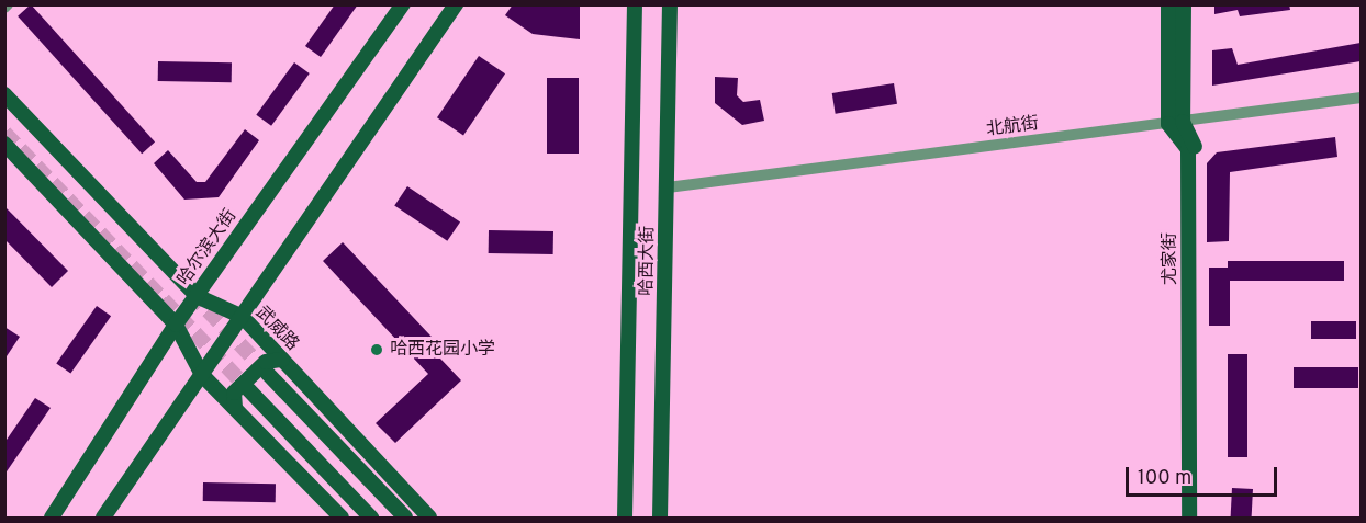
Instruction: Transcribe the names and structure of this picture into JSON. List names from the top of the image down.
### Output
{
  "streets": {
    "main road": [
      "哈尔滨大街",
      "尤家街",
      "哈西大街",
      "武威路"
    ],
    "street": ["北航街"]
  },
  "crossings": [
    ["北航街", "尤家街"],
    ["北航街", "哈西大街"],
    ["哈尔滨大街", "武威路"]
  ],
  "places": ["哈西花园小学"],
  "scale_bar": "100 m"
}
